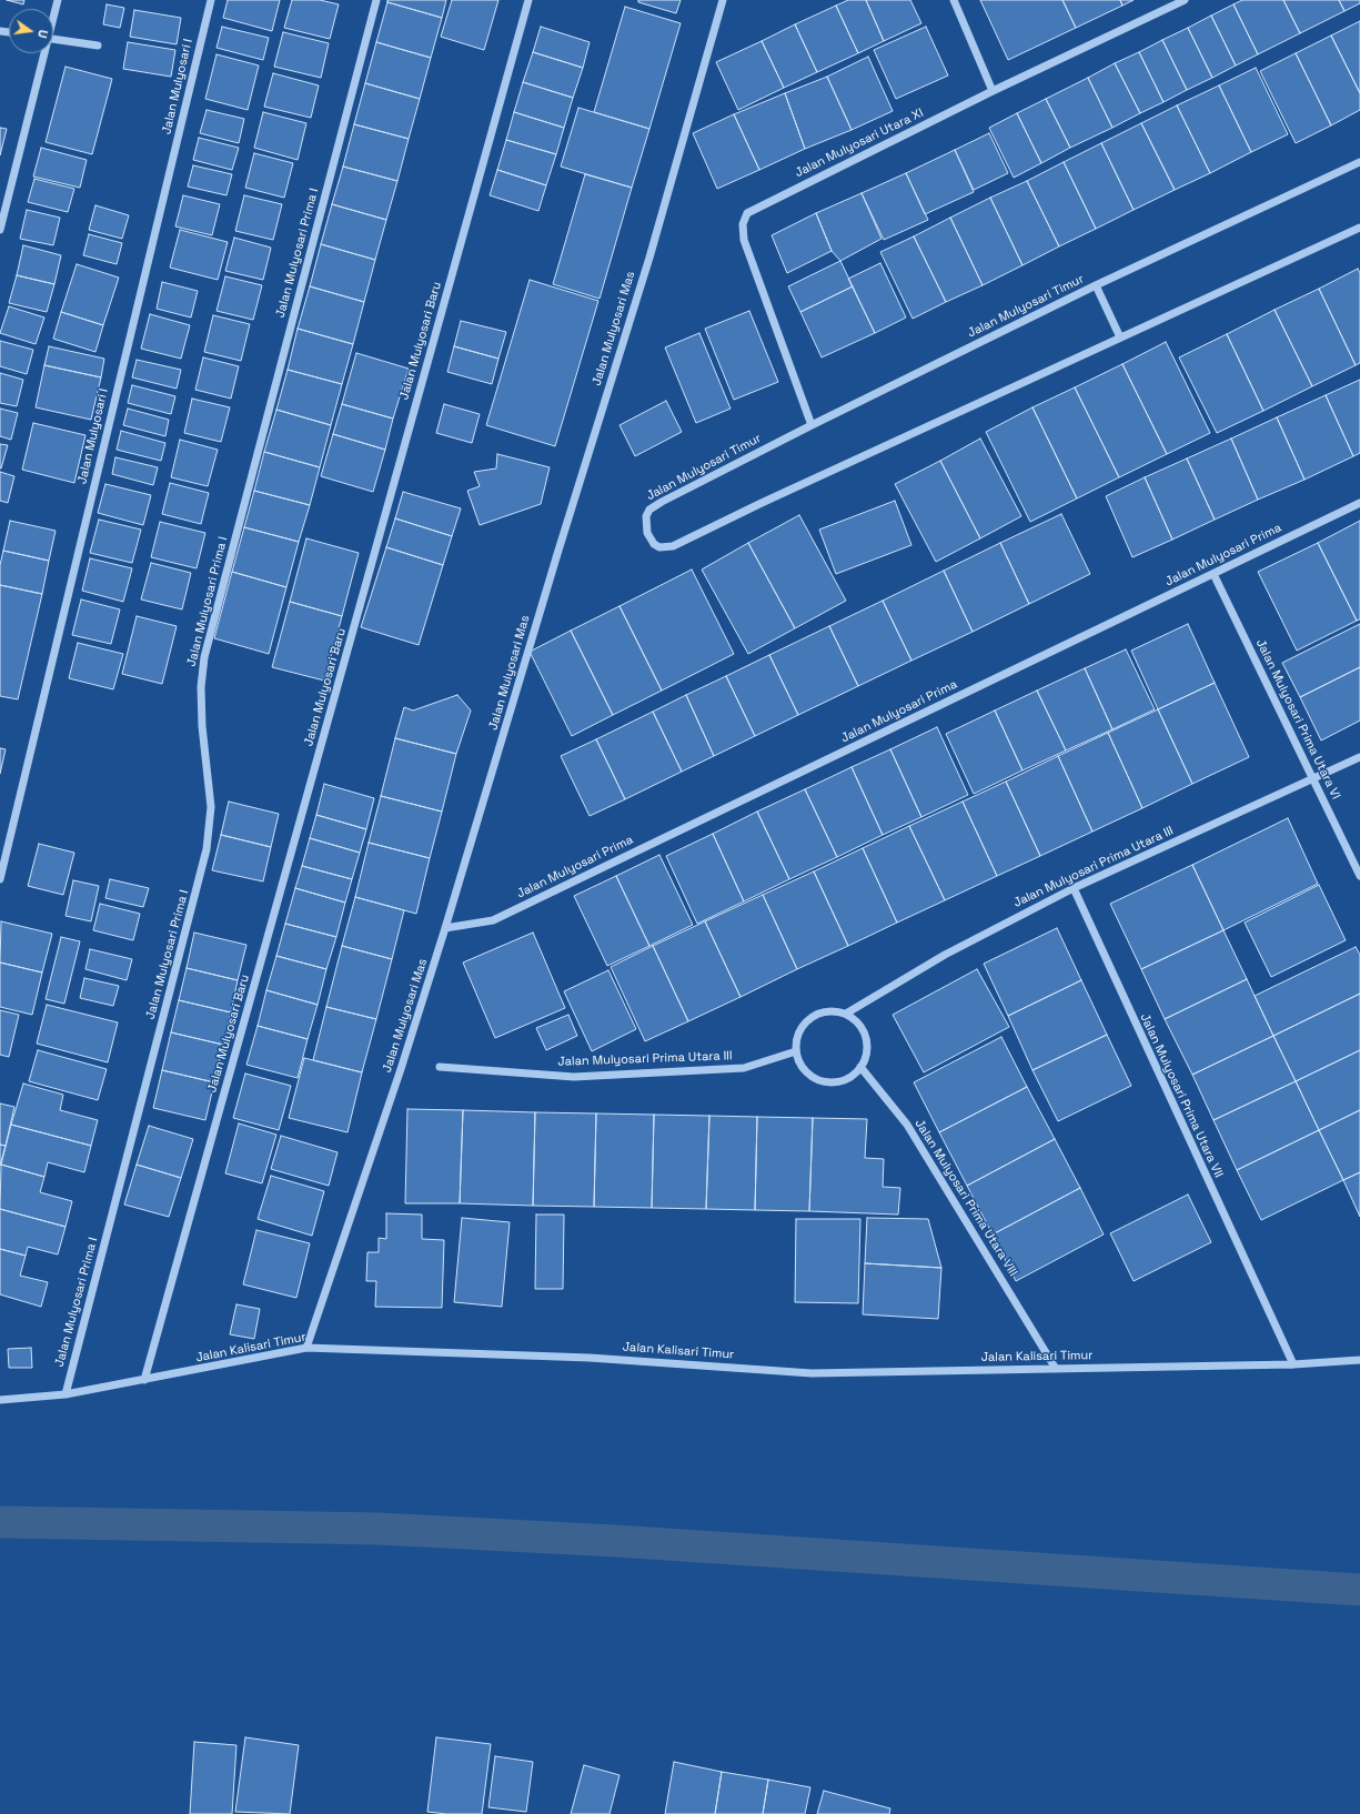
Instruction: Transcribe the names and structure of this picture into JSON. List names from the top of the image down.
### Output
{
  "streets": {
    "street": [
      "Jalan Mulyosari I",
      "Jalan Mulyosari Utara XI",
      "Jalan Mulyosari Prima I",
      "Jalan Mulyosari Timur",
      "Jalan Mulyosari Mas",
      "Jalan Mulyosari Baru",
      "Jalan Mulyosari Prima",
      "Jalan Mulyosari Prima Utara VI",
      "Jalan Mulyosari Prima Utara III",
      "Jalan Mulyosari Prima Utara VII",
      "Jalan Mulyosari Prima Utara VIII",
      "Jalan Kalisari Timur"
    ]
  },
  "crossings": [
    ["Jalan Mulyosari Utara XI", "Jalan Mulyosari Timur"],
    ["Jalan Mulyosari Prima I", "Jalan Kalisari Timur"],
    ["Jalan Mulyosari Mas", "Jalan Mulyosari Prima"],
    ["Jalan Mulyosari Mas", "Jalan Kalisari Timur"],
    ["Jalan Mulyosari Baru", "Jalan Kalisari Timur"],
    ["Jalan Mulyosari Prima", "Jalan Mulyosari Prima Utara VI"],
    ["Jalan Mulyosari Prima Utara VI", "Jalan Mulyosari Prima Utara III"],
    ["Jalan Mulyosari Prima Utara III", "Jalan Mulyosari Prima Utara VII"],
    ["Jalan Mulyosari Prima Utara III", "Jalan Mulyosari Prima Utara VIII"],
    ["Jalan Mulyosari Prima Utara VII", "Jalan Kalisari Timur"],
    ["Jalan Mulyosari Prima Utara VIII", "Jalan Kalisari Timur"]
  ],
  "north": "right"
}
